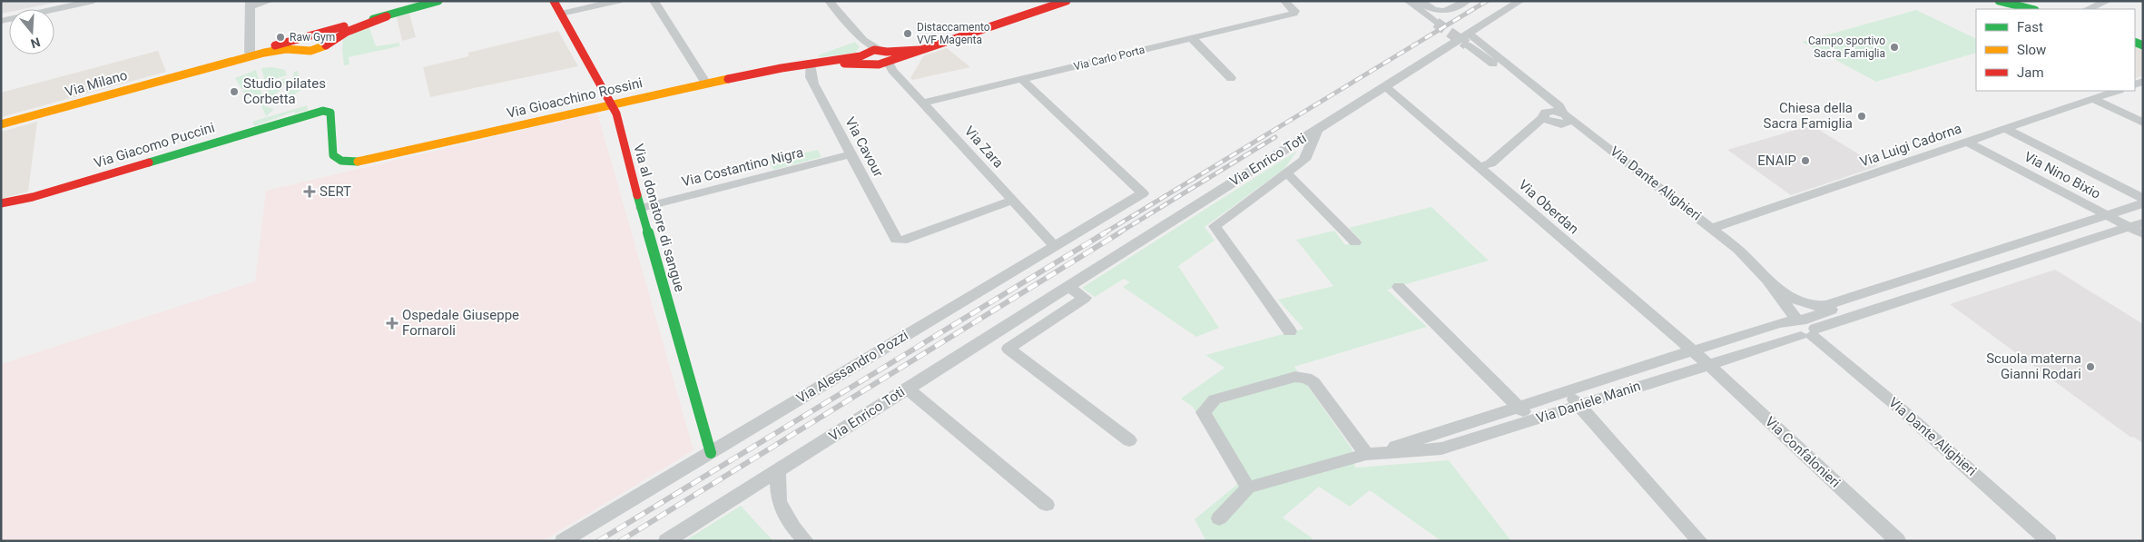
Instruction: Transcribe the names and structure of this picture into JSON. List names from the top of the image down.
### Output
{
  "streets": {
    "street": [
      "Via Carlo Porta",
      "Via Milano",
      "Via Gioacchino Rossini",
      "Via Giacomo Puccini",
      "Via Luigi Cadorna",
      "Via Cavour",
      "Via Zara",
      "Via Enrico Toti",
      "Via Costantino Nigra",
      "Via Nino Bixio",
      "Via Dante Alighieri",
      "Via Oberdan",
      "Via al donatore di sangue",
      "Via Alessandro Pozzi",
      "Via Daniele Manin",
      "Via Confalonieri"
    ]
  },
  "crossings": [
    ["Via Carlo Porta", "Via Zara"],
    ["Via Carlo Porta", "Via Alessandro Pozzi"],
    ["Via Gioacchino Rossini", "Via Giacomo Puccini"],
    ["Via Gioacchino Rossini", "Via Cavour"],
    ["Via Gioacchino Rossini", "Via al donatore di sangue"],
    ["Via Luigi Cadorna", "Via Nino Bixio"],
    ["Via Luigi Cadorna", "Via Dante Alighieri"],
    ["Via Cavour", "Via Zara"],
    ["Via Cavour", "Via Costantino Nigra"],
    ["Via Zara", "Via Alessandro Pozzi"],
    ["Via Enrico Toti", "Via Dante Alighieri"],
    ["Via Enrico Toti", "Via Oberdan"],
    ["Via Costantino Nigra", "Via al donatore di sangue"],
    ["Via Dante Alighieri", "Via Daniele Manin"],
    ["Via Oberdan", "Via Daniele Manin"],
    ["Via Oberdan", "Via Confalonieri"],
    ["Via al donatore di sangue", "Via Alessandro Pozzi"],
    ["Via Daniele Manin", "Via Confalonieri"]
  ],
  "places": {
    "other": [
      "Distaccamento VVF Magenta",
      "Raw Gym",
      "Campo sportivo Sacra Famiglia",
      "Studio pilates Corbetta",
      "Chiesa della Sacra Famiglia",
      "ENAIP",
      "Scuola materna Gianni Rodari"
    ],
    "health": ["SERT", "Ospedale Giuseppe Fornaroli"]
  },
  "legend": ["Fast", "Slow", "Jam"],
  "north": "bottom"
}
